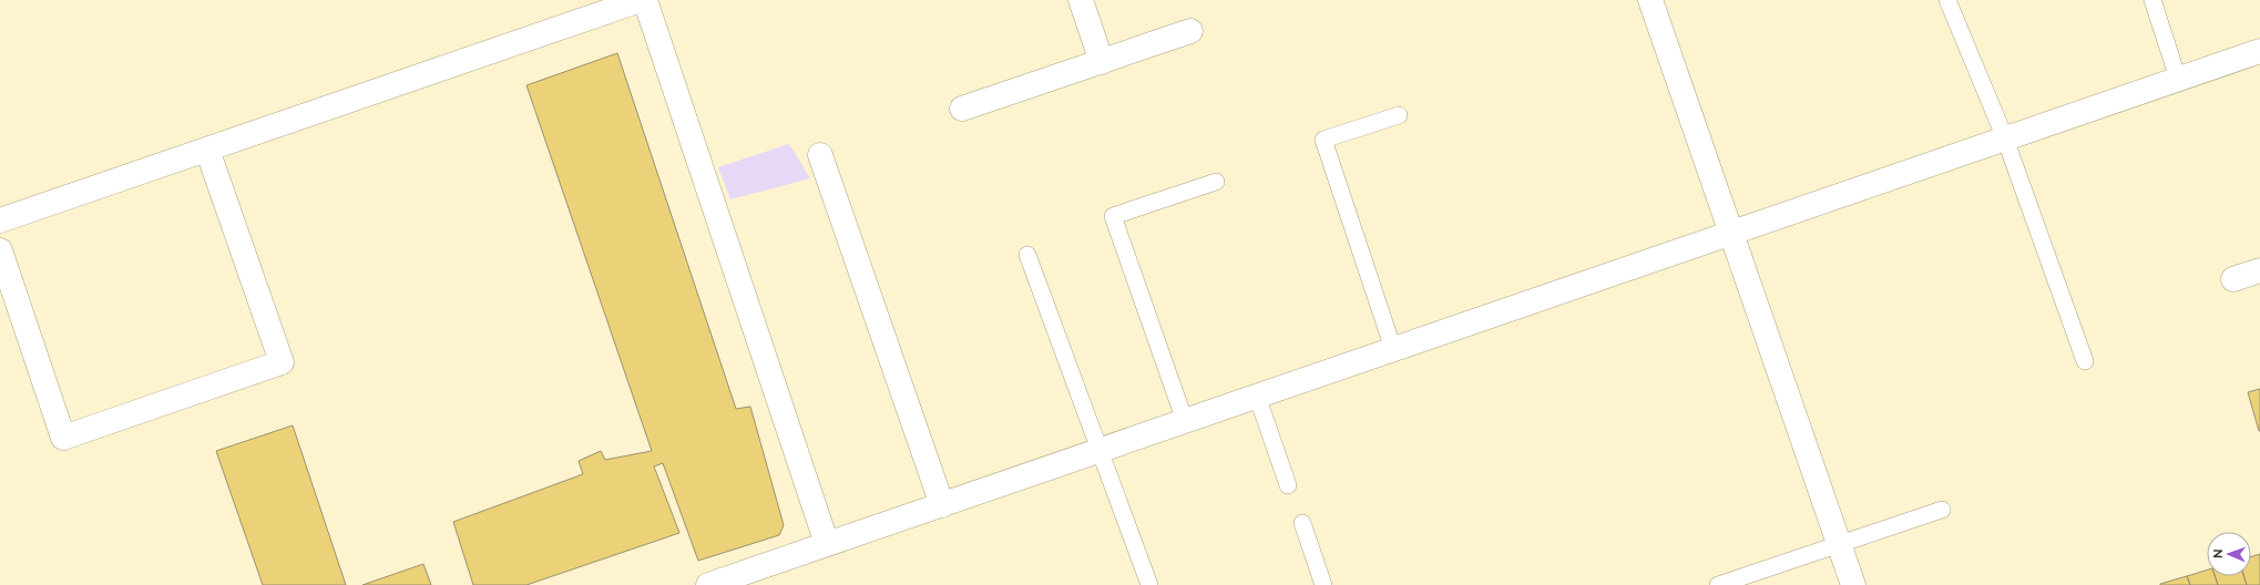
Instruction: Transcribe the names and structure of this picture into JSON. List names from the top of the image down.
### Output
{
  "north": "left"
}
